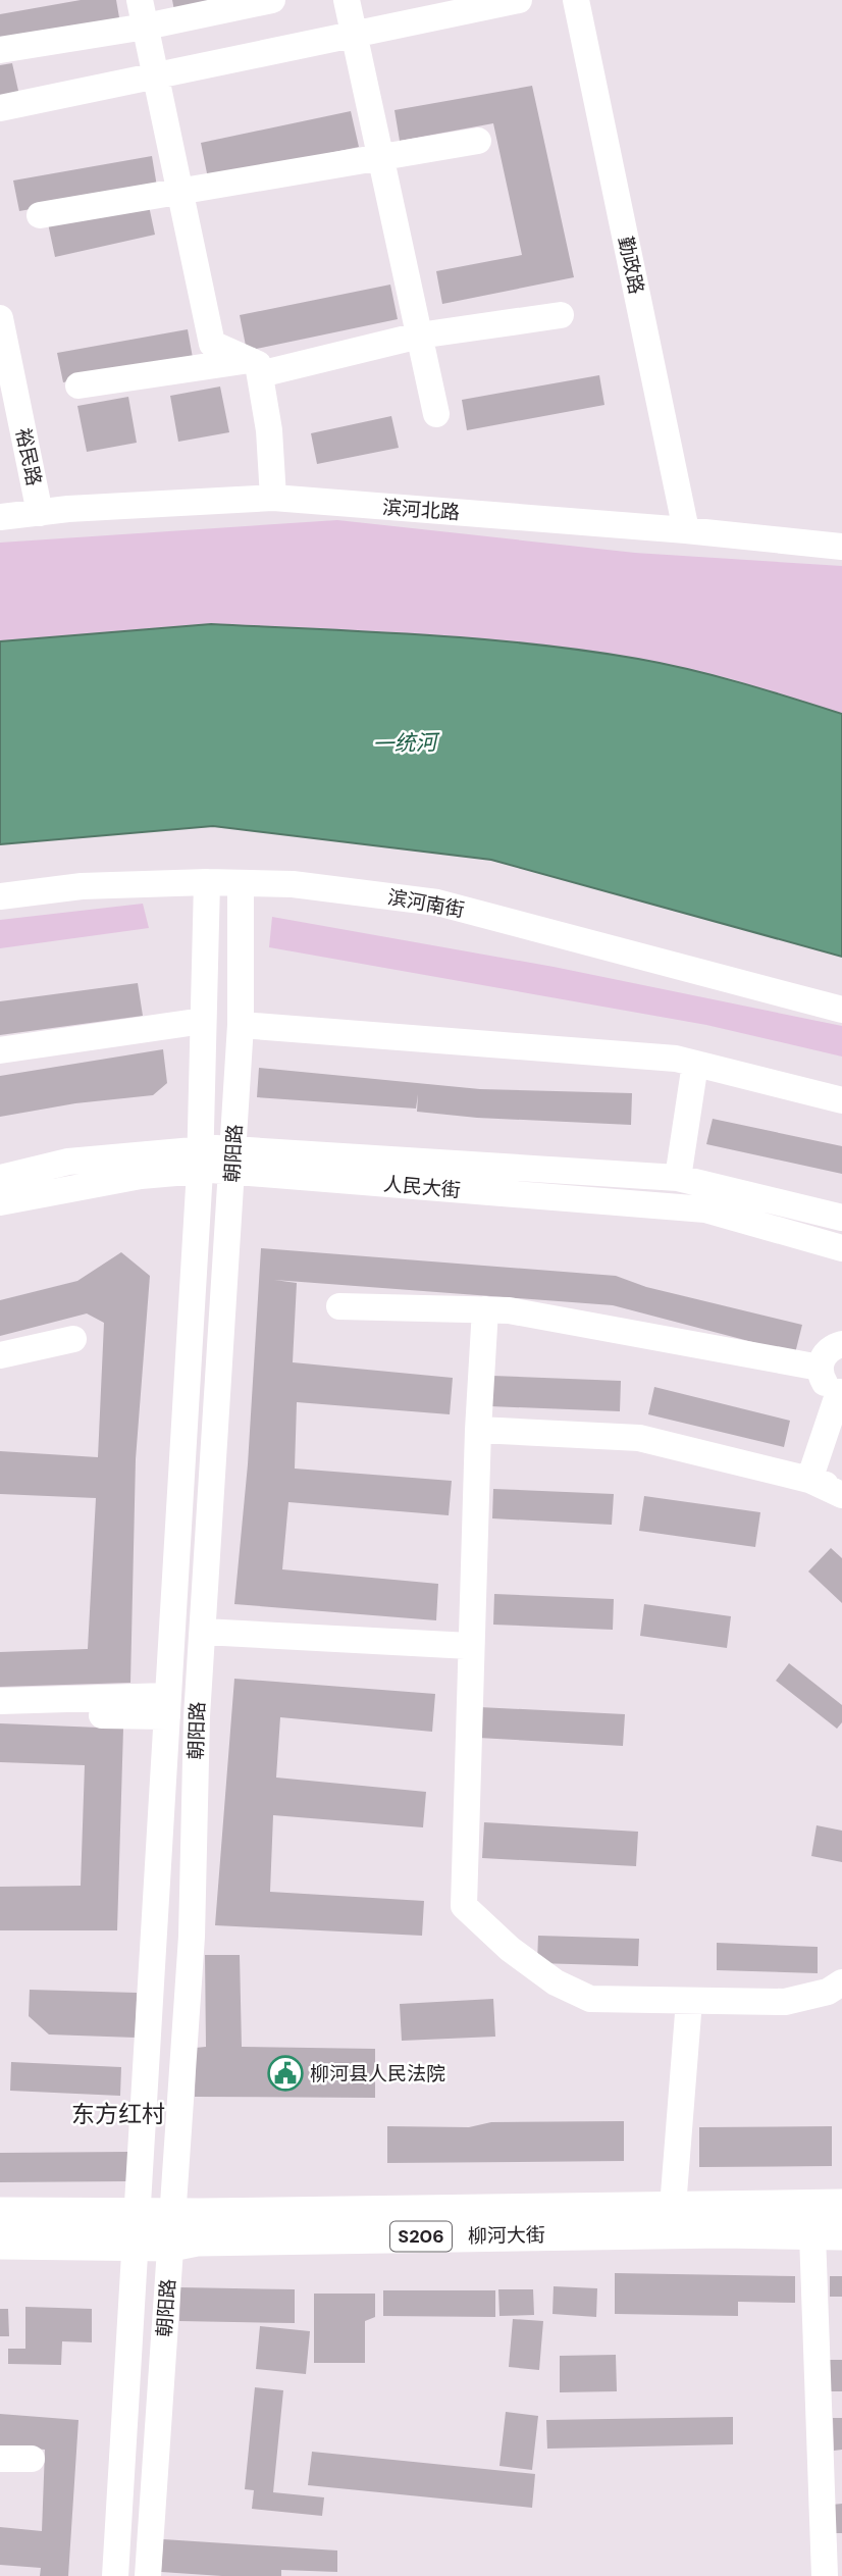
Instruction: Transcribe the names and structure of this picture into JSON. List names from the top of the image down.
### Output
{
  "streets": {
    "main road": ["柳河大街", "S206"],
    "street": [
      "勤政路",
      "裕民路",
      "滨河北路",
      "滨河南街",
      "朝阳路",
      "人民大街"
    ]
  },
  "crossings": [
    ["勤政路", "滨河北路"],
    ["裕民路", "滨河北路"],
    ["滨河南街", "朝阳路"],
    ["朝阳路", "人民大街"],
    ["朝阳路", "柳河大街"]
  ],
  "districts": ["东方红村"],
  "water": ["一统河"],
  "places": {
    "public building": ["柳河县人民法院"]
  }
}
